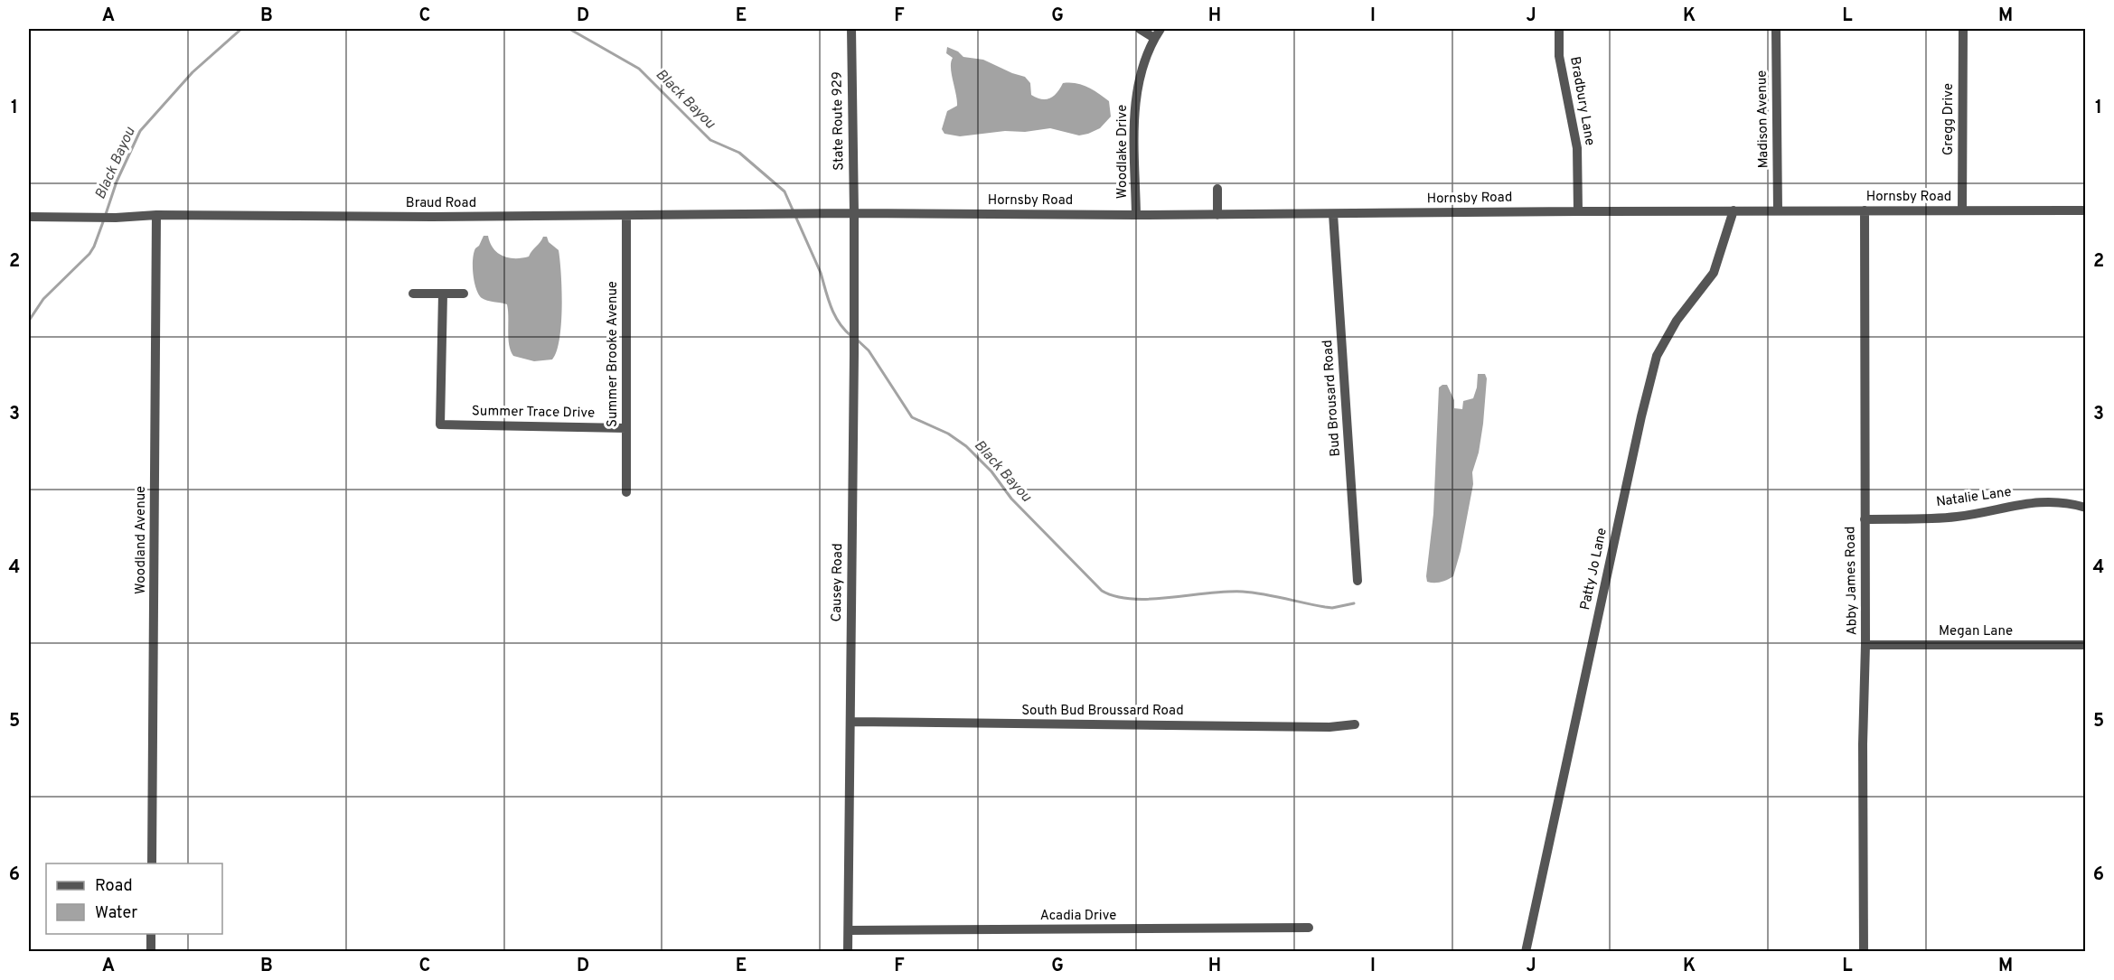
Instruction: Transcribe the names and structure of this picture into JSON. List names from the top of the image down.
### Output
{
  "streets": {
    "street": [
      "Bradbury Lane",
      "Madison Avenue",
      "Gregg Drive",
      "State Route 929",
      "Woodlake Drive",
      "Hornsby Road",
      "Braud Road",
      "Summer Brooke Avenue",
      "Bud Brousard Road",
      "Summer Trace Drive",
      "Natalie Lane",
      "Woodland Avenue",
      "Patty Jo Lane",
      "Abby James Road",
      "Causey Road",
      "Megan Lane",
      "South Bud Broussard Road",
      "Acadia Drive"
    ]
  },
  "crossings": [
    ["Bradbury Lane", "Hornsby Road"],
    ["Madison Avenue", "Hornsby Road"],
    ["Gregg Drive", "Hornsby Road"],
    ["State Route 929", "Hornsby Road"],
    ["State Route 929", "Braud Road"],
    ["State Route 929", "Causey Road"],
    ["Woodlake Drive", "Hornsby Road"],
    ["Hornsby Road", "Braud Road"],
    ["Hornsby Road", "Bud Brousard Road"],
    ["Hornsby Road", "Patty Jo Lane"],
    ["Hornsby Road", "Abby James Road"],
    ["Hornsby Road", "Causey Road"],
    ["Braud Road", "Summer Brooke Avenue"],
    ["Braud Road", "Woodland Avenue"],
    ["Braud Road", "Causey Road"],
    ["Summer Brooke Avenue", "Summer Trace Drive"],
    ["Natalie Lane", "Abby James Road"],
    ["Abby James Road", "Megan Lane"],
    ["Causey Road", "South Bud Broussard Road"],
    ["Causey Road", "Acadia Drive"]
  ],
  "water": ["Black Bayou"],
  "legend": ["Road", "Water"],
  "grid": {
    "columns": [
      "A",
      "B",
      "C",
      "D",
      "E",
      "F",
      "G",
      "H",
      "I",
      "J",
      "K",
      "L",
      "M"
    ],
    "rows": [
      "1",
      "2",
      "3",
      "4",
      "5",
      "6"
    ]
  }
}
